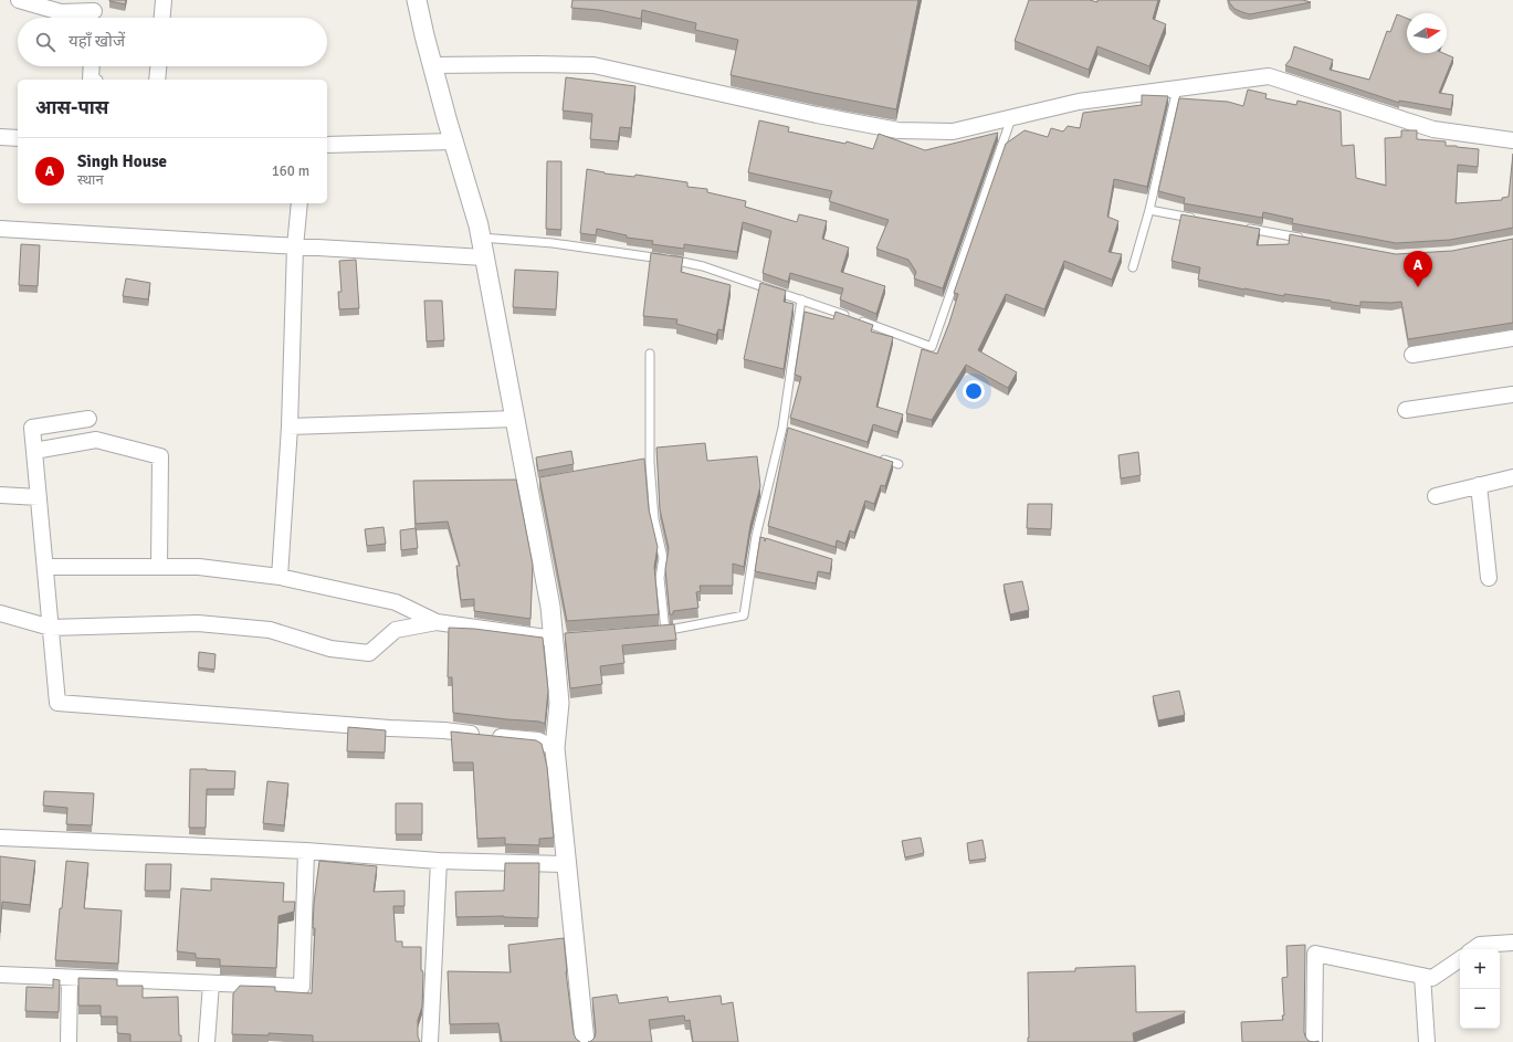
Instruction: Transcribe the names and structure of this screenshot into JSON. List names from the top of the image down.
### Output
{
  "north": "right",
  "page": {
    "search": "यहाँ खोजें",
    "heading": "आस-पास",
    "list": [
      {
        "mark": "A",
        "name": "Singh House",
        "note": "स्थान",
        "value": "160 m"
      }
    ],
    "pins": "A",
    "map_buttons": ["+", "−"]
  }
}
